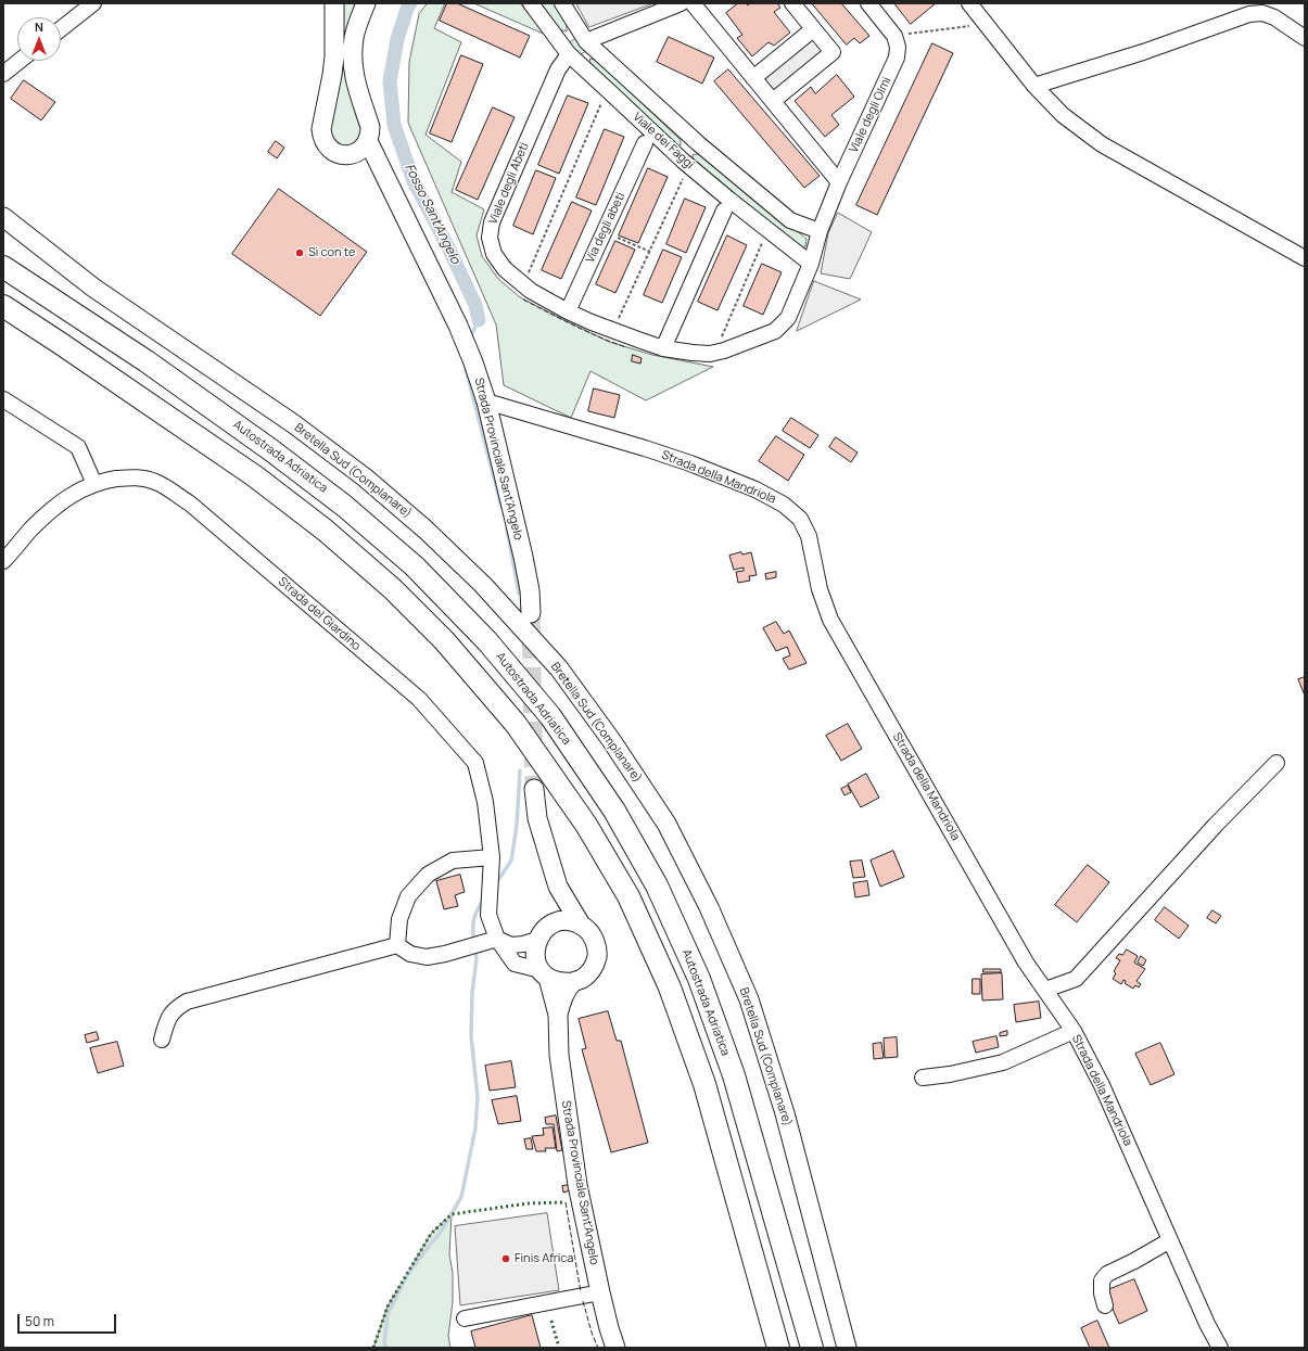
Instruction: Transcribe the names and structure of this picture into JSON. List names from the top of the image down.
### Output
{
  "streets": {
    "highway": ["Autostrada Adriatica"],
    "main road": ["Strada Provinciale Sant'Angelo", "Bretella Sud (Complanare)"],
    "street": [
      "Viale degli Olmi",
      "Viale dei Faggi",
      "Viale degli Abeti",
      "Via degli abeti",
      "Strada della Mandriola",
      "Strada del Giardino"
    ]
  },
  "crossings": [
    ["Viale degli Olmi", "Viale dei Faggi"],
    ["Viale dei Faggi", "Viale degli Abeti"],
    ["Viale degli Abeti", "Via degli abeti"],
    ["Strada Provinciale Sant'Angelo", "Strada della Mandriola"],
    ["Strada Provinciale Sant'Angelo", "Strada del Giardino"]
  ],
  "water": ["Fosso Sant'Angelo"],
  "places": ["Sì con te", "Finis Africa"],
  "scale_bar": "50 m",
  "north": "top"
}
